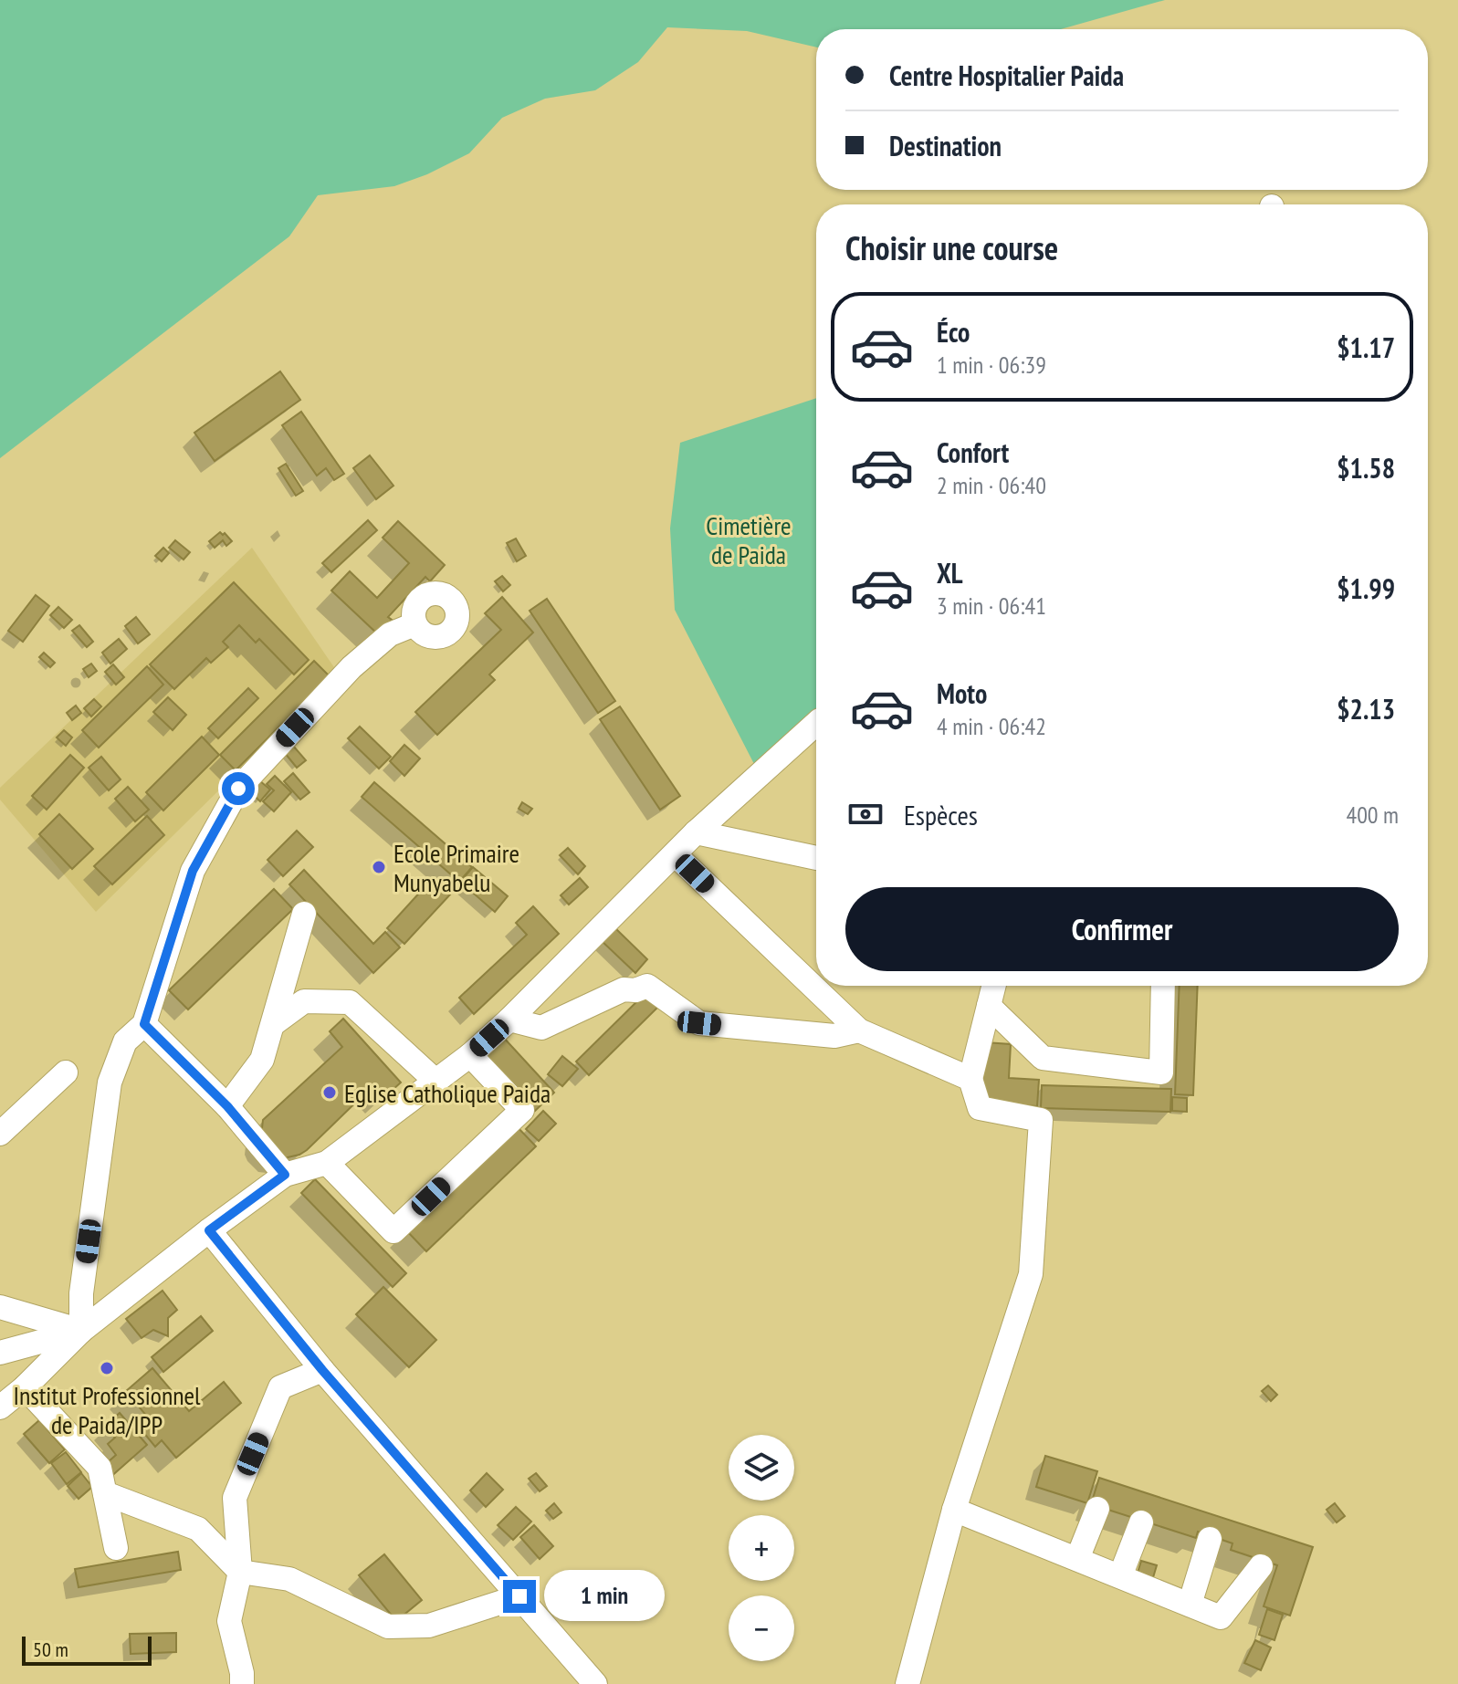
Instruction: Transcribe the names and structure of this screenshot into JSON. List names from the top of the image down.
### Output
{
  "parks": ["Cimetière de Paida"],
  "places": ["Ecole Primaire Munyabelu", "Eglise Catholique Paida", "Institut Professionnel de Paida/IPP"],
  "scale_bar": "50 m",
  "page": {
    "banner": ["Centre Hospitalier Paida", "Destination"],
    "heading": "Choisir une course",
    "list": [
      {
        "name": "Éco",
        "note": "1 min · 06:39",
        "value": "$1.17"
      },
      {
        "name": "Confort",
        "note": "2 min · 06:40",
        "value": "$1.58"
      },
      {
        "name": "XL",
        "note": "3 min · 06:41",
        "value": "$1.99"
      },
      {
        "name": "Moto",
        "note": "4 min · 06:42",
        "value": "$2.13"
      }
    ],
    "pay": ["Espèces", "400 m"],
    "buttons": "Confirmer",
    "map_buttons": ["+", "−"],
    "bubble": "1 min",
    "scale": "50 m"
  }
}
